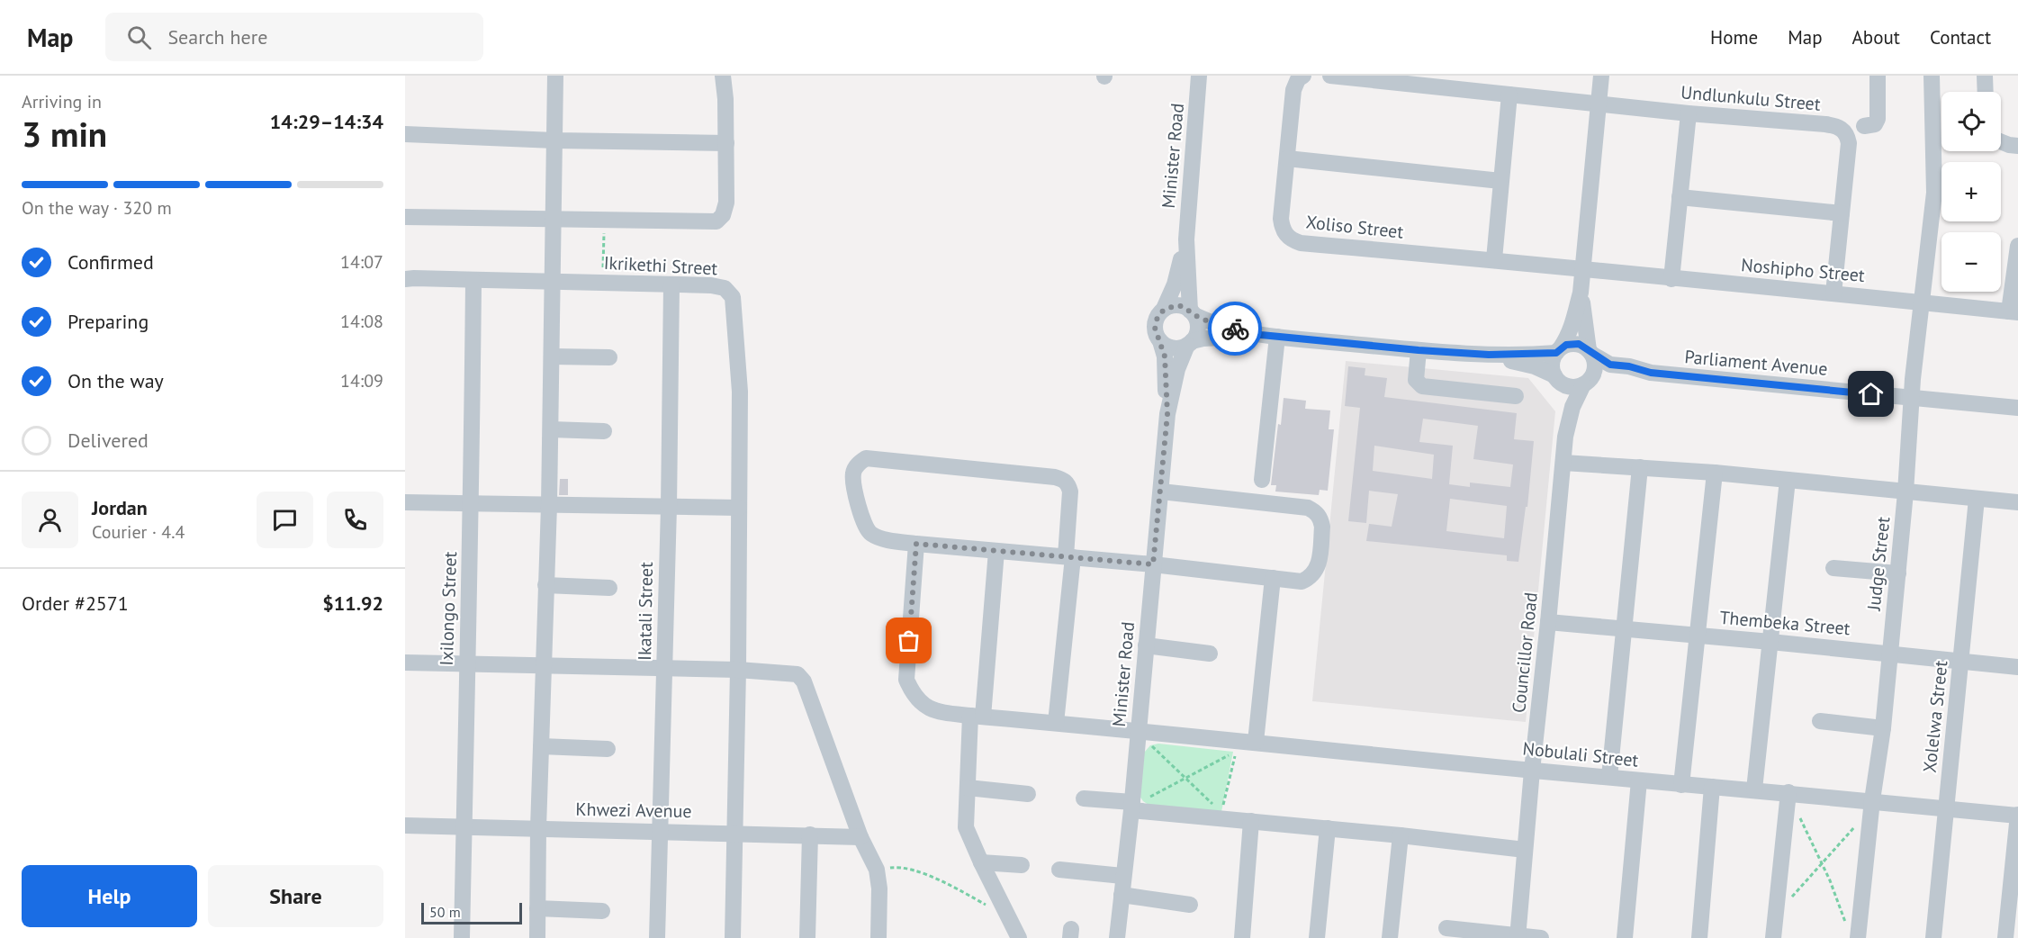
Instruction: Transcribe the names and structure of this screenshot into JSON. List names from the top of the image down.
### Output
{
  "streets": {
    "street": [
      "Undlunkulu Street",
      "Minister Road",
      "Xoliso Street",
      "Ikrikethi Street",
      "Noshipho Street",
      "Parliament Avenue",
      "Judge Street",
      "Ixilongo Street",
      "Ikatali Street",
      "Thembeka Street",
      "Councillor Road",
      "Xolelwa Street",
      "Nobulali Street",
      "Khwezi Avenue"
    ]
  },
  "crossings": [
    ["Minister Road", "Nobulali Street"],
    ["Xoliso Street", "Noshipho Street"],
    ["Ikrikethi Street", "Ixilongo Street"],
    ["Ikrikethi Street", "Ikatali Street"],
    ["Ikrikethi Street", "Khwezi Avenue"],
    ["Noshipho Street", "Judge Street"],
    ["Parliament Avenue", "Judge Street"],
    ["Parliament Avenue", "Councillor Road"],
    ["Judge Street", "Thembeka Street"],
    ["Judge Street", "Nobulali Street"],
    ["Ixilongo Street", "Khwezi Avenue"],
    ["Ikatali Street", "Khwezi Avenue"],
    ["Thembeka Street", "Councillor Road"],
    ["Thembeka Street", "Xolelwa Street"],
    ["Councillor Road", "Nobulali Street"],
    ["Xolelwa Street", "Nobulali Street"]
  ],
  "scale_bar": "50 m",
  "page": {
    "header": "Map",
    "search": "Search here",
    "nav": [
      "Home",
      "Map",
      "About",
      "Contact"
    ],
    "heading": ["3 min", "Arriving in", "14:29–14:34"],
    "panel": [
      "Jordan",
      "Courier · 4.4",
      "Order #2571",
      "$11.92"
    ],
    "map_buttons": ["+", "−"],
    "bar": "On the way · 320 m",
    "list": [
      ["Confirmed", "14:07"],
      ["Preparing", "14:08"],
      ["On the way", "14:09"],
      "Delivered"
    ],
    "buttons": ["Help", "Share"],
    "scale": "50 m"
  }
}
